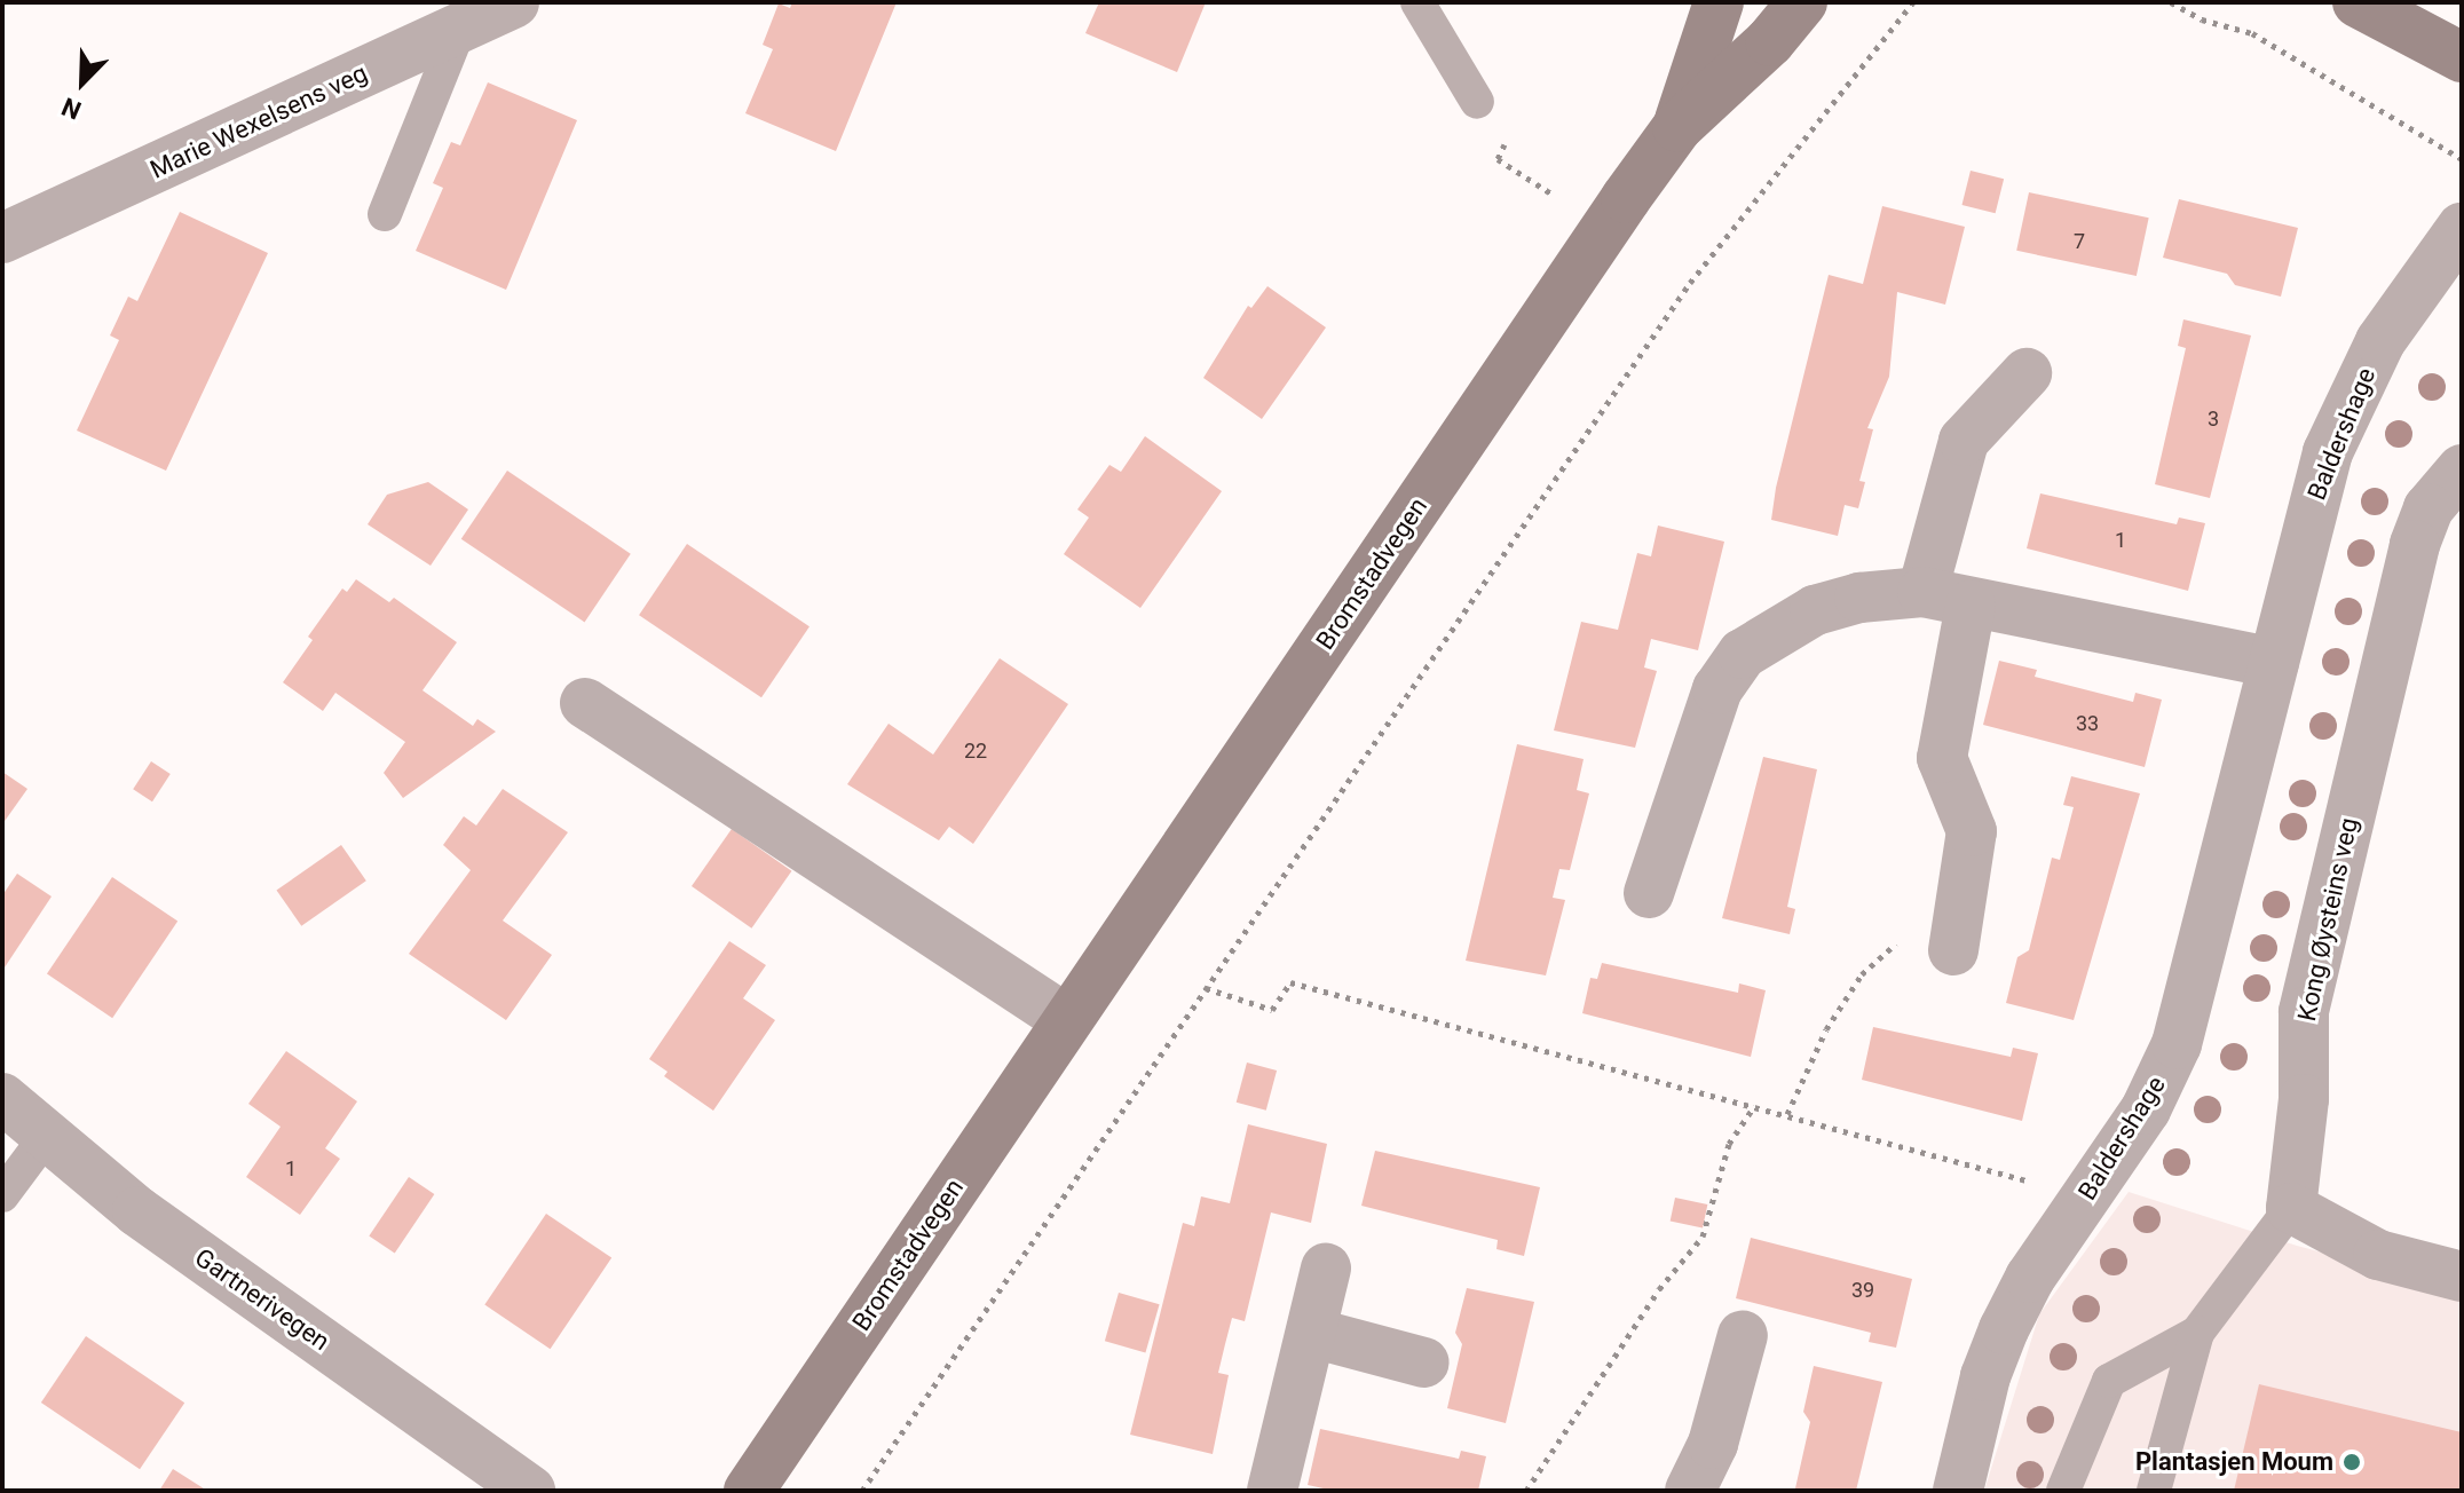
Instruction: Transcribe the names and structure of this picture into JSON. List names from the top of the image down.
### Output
{
  "streets": {
    "main road": ["Bromstadvegen"],
    "street": [
      "Marie Wexelsens veg",
      "Baldershage",
      "Kong Øysteins veg",
      "Gartnerivegen"
    ]
  },
  "places": ["Plantasjen Moum"],
  "house_numbers": [
    "7",
    "3",
    "1",
    "33",
    "22",
    "1",
    "39"
  ],
  "north": "bottom left"
}
